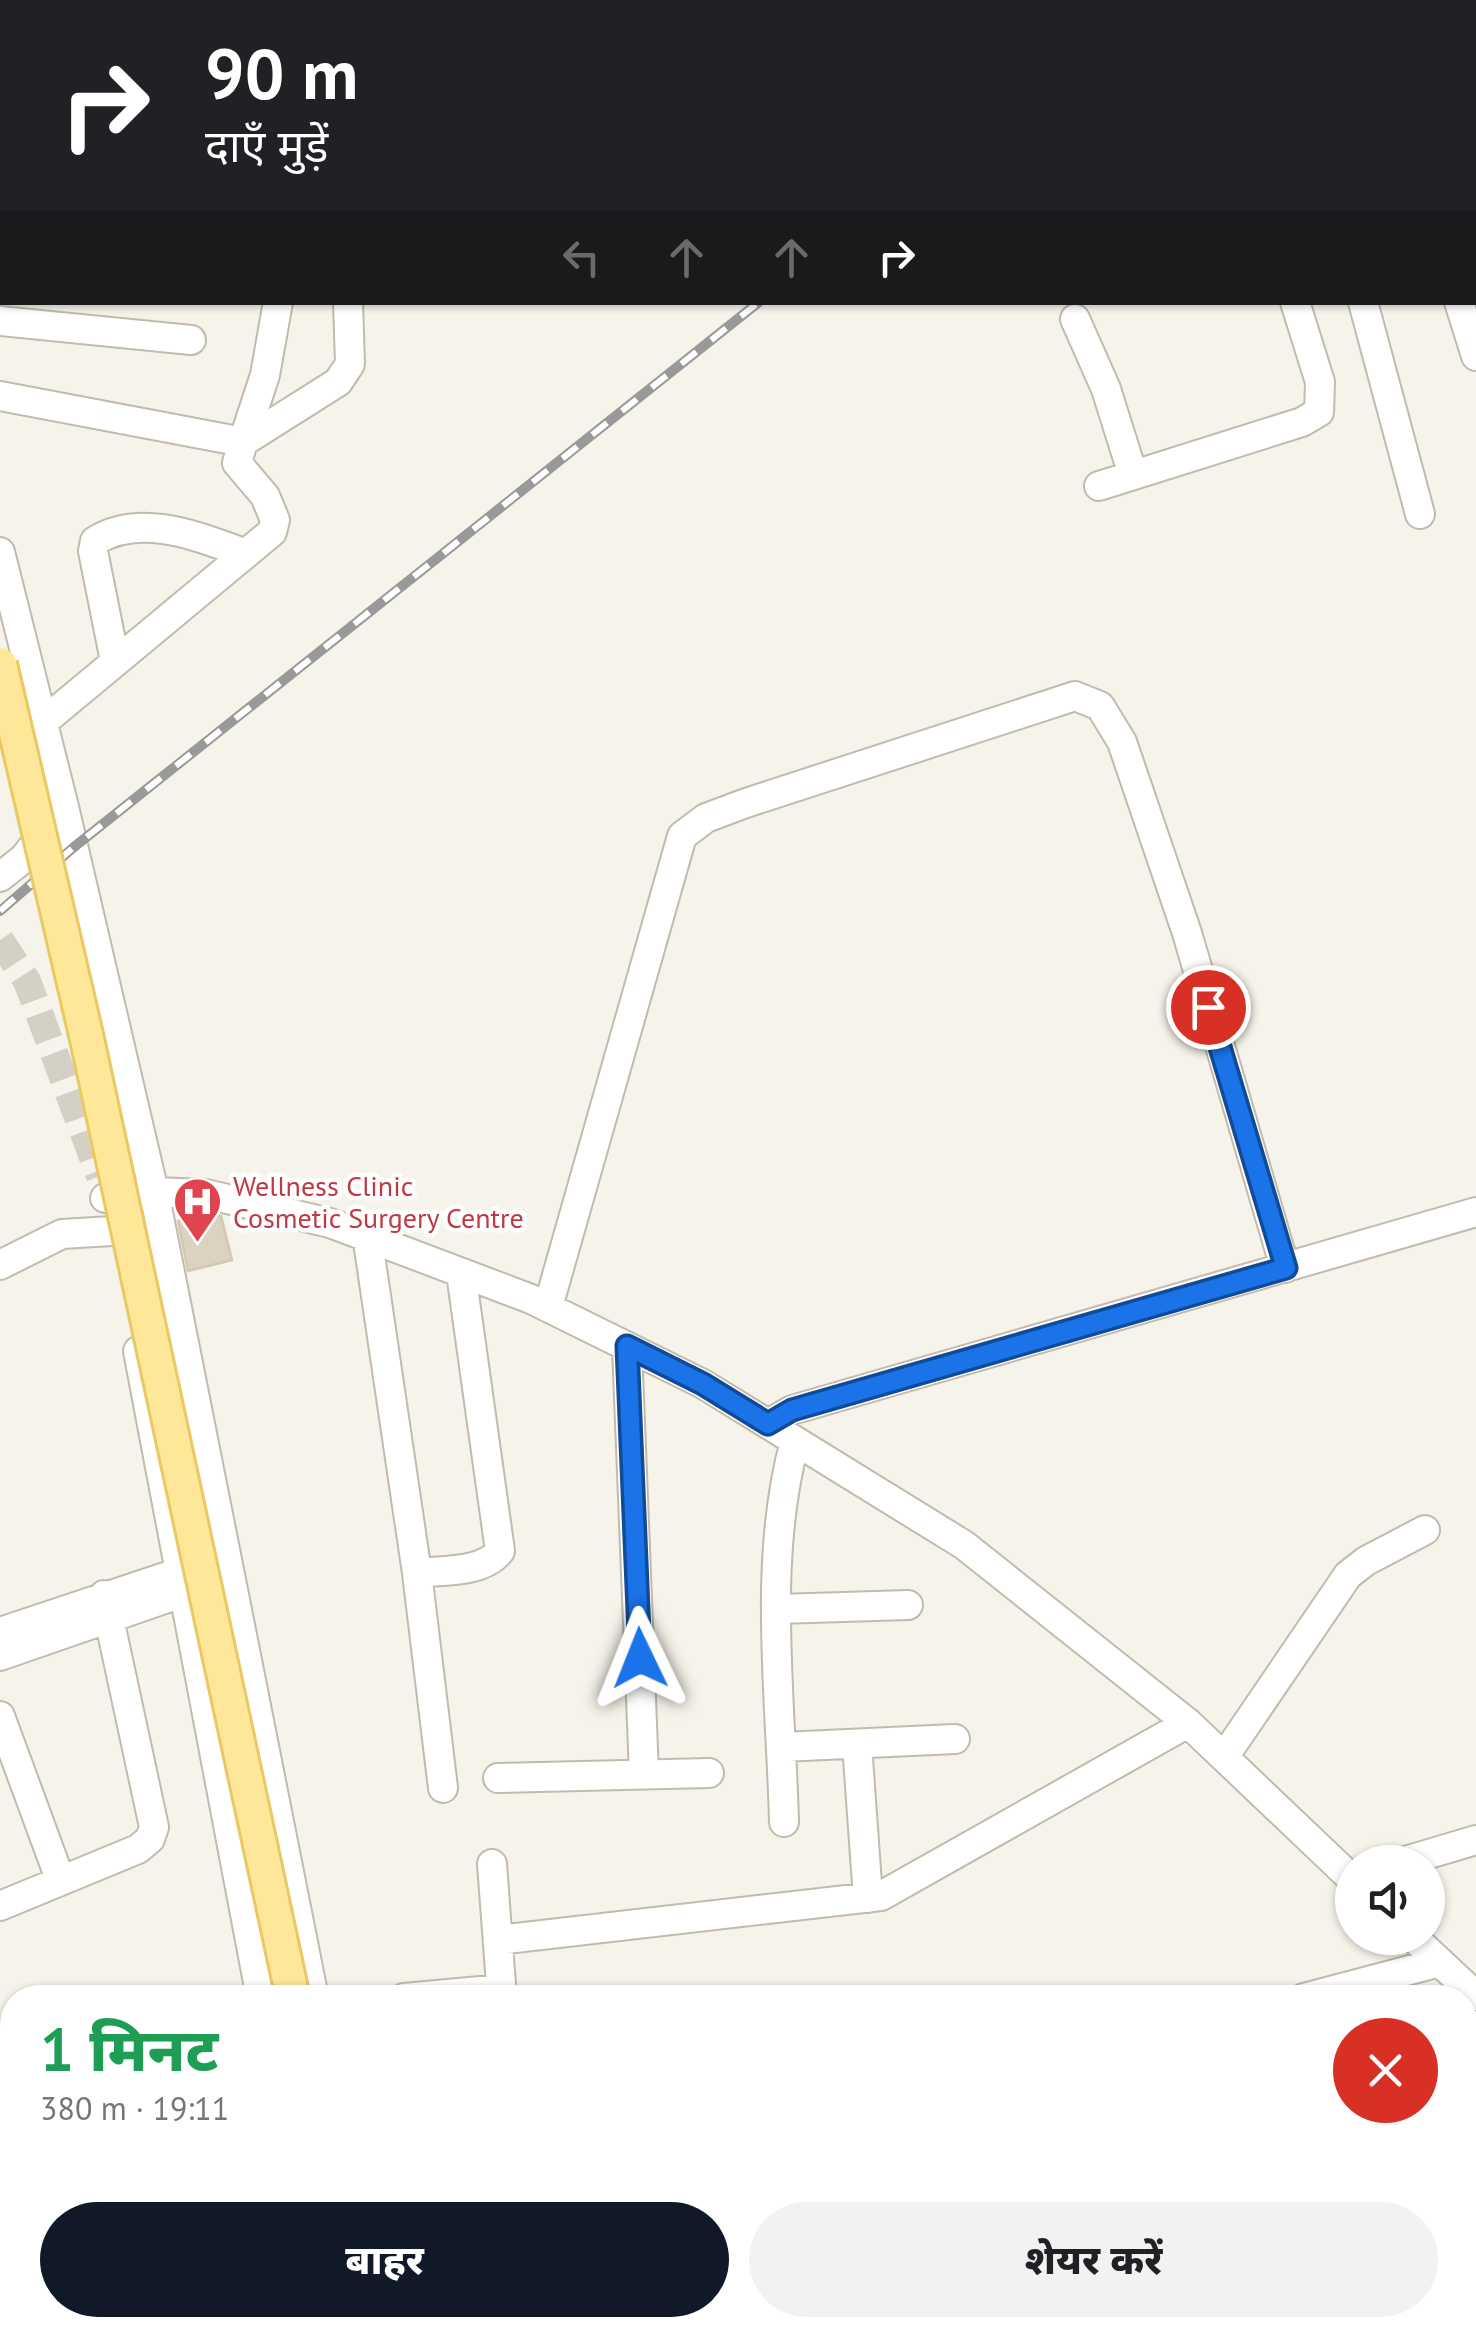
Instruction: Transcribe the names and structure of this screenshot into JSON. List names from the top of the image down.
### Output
{
  "places": {
    "hospital": ["Wellness Clinic Cosmetic Surgery Centre"]
  },
  "page": {
    "turn": ["90 m", "दाएँ मुड़ें"],
    "heading": ["1 मिनट", "380 m · 19:11"],
    "buttons": ["बाहर", "शेयर करें"]
  }
}
